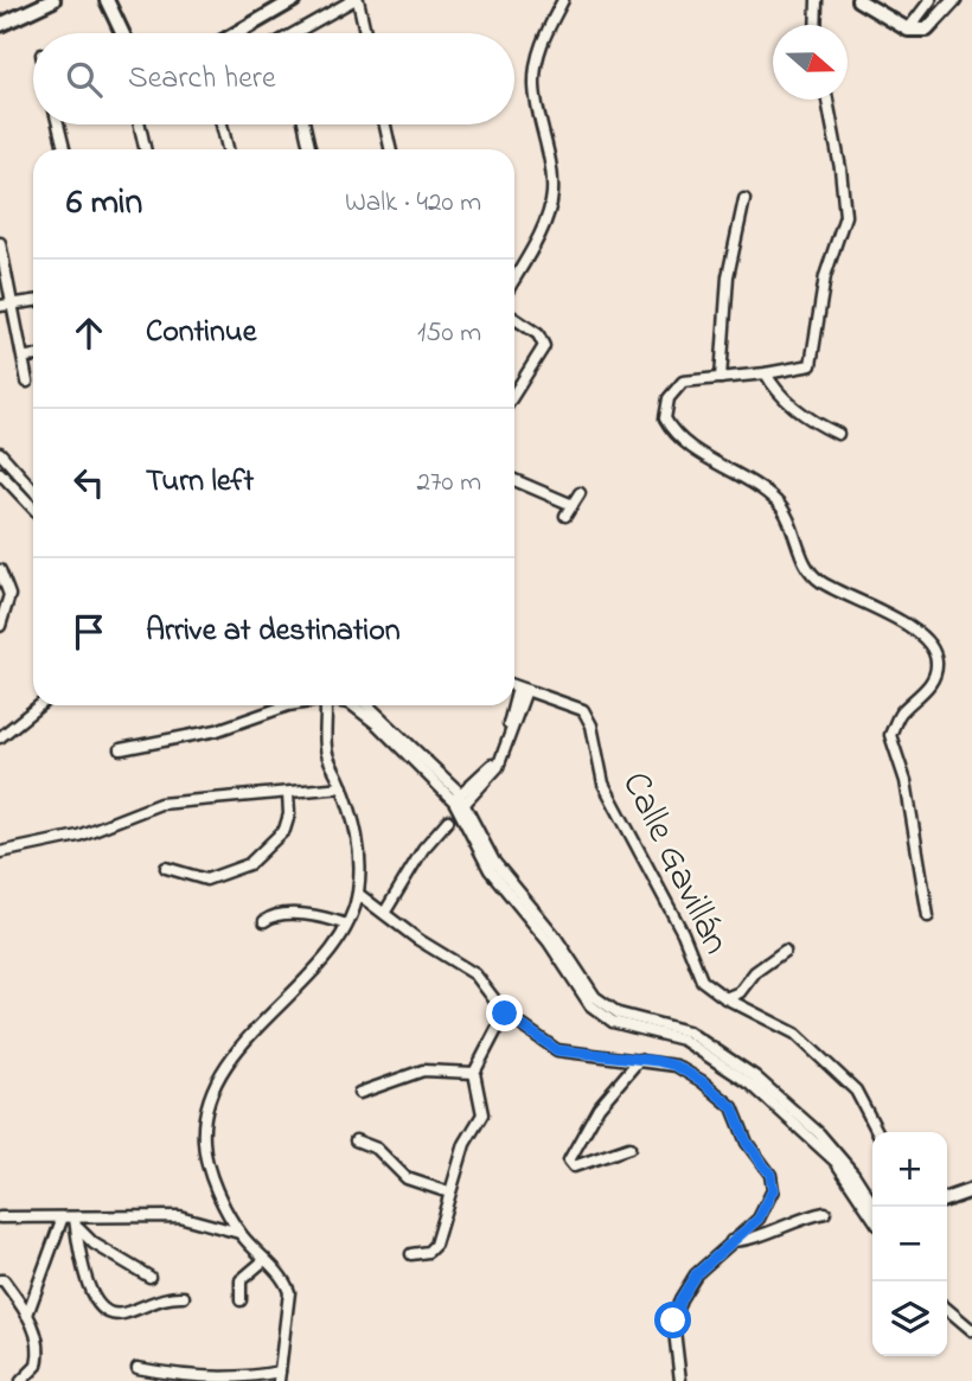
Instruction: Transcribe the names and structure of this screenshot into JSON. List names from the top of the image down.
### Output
{
  "streets": {
    "street": ["Calle Gavillán"]
  },
  "north": "right",
  "page": {
    "search": "Search here",
    "heading": ["6 min", "Walk · 420 m"],
    "list": [
      ["Continue", "150 m"],
      ["Turn left", "270 m"],
      "Arrive at destination"
    ],
    "map_buttons": ["+", "−"]
  }
}
